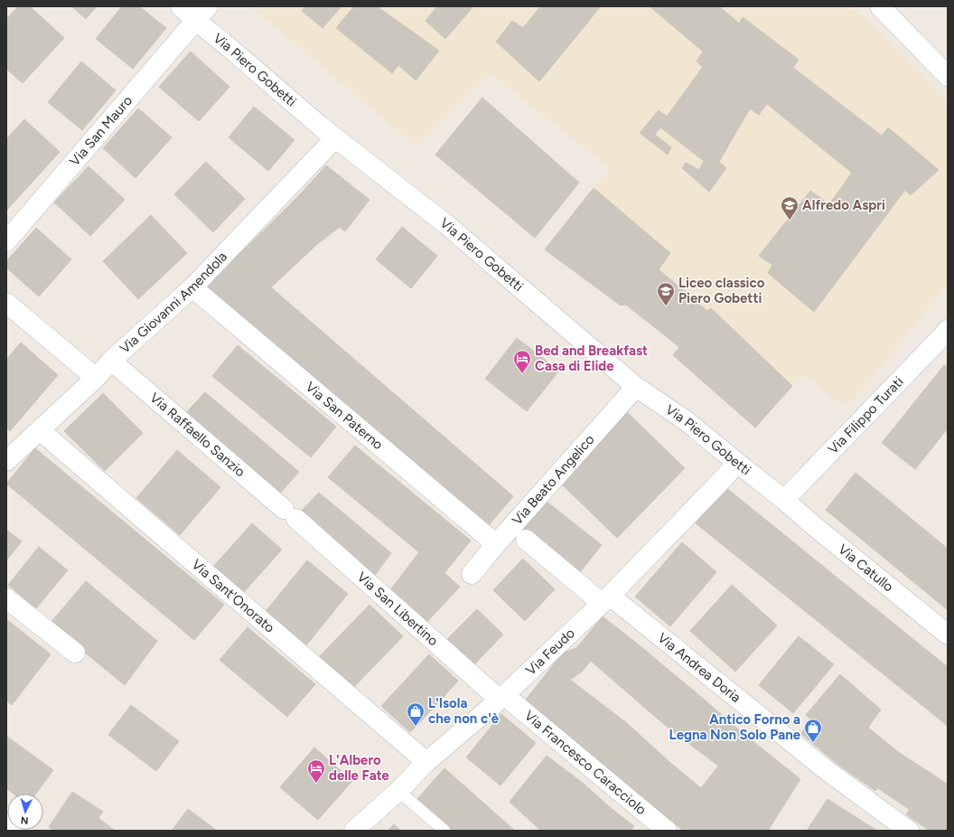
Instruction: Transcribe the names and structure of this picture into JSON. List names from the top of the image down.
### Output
{
  "streets": {
    "street": [
      "Via Piero Gobetti",
      "Via San Mauro",
      "Via Giovanni Amendola",
      "Via Filippo Turati",
      "Via San Paterno",
      "Via Raffaello Sanzio",
      "Via Beato Angelico",
      "Via Catullo",
      "Via Sant'Onorato",
      "Via San Libertino",
      "Via Feudo",
      "Via Andrea Doria",
      "Via Francesco Caracciolo"
    ]
  },
  "crossings": [
    ["Via Piero Gobetti", "Via San Mauro"],
    ["Via Piero Gobetti", "Via Giovanni Amendola"],
    ["Via Piero Gobetti", "Via Filippo Turati"],
    ["Via Piero Gobetti", "Via Beato Angelico"],
    ["Via Piero Gobetti", "Via Catullo"],
    ["Via Piero Gobetti", "Via Feudo"],
    ["Via Giovanni Amendola", "Via San Paterno"],
    ["Via Giovanni Amendola", "Via Raffaello Sanzio"],
    ["Via Giovanni Amendola", "Via Sant'Onorato"],
    ["Via Filippo Turati", "Via Catullo"],
    ["Via San Paterno", "Via Beato Angelico"],
    ["Via Raffaello Sanzio", "Via San Libertino"],
    ["Via Sant'Onorato", "Via Feudo"],
    ["Via San Libertino", "Via Feudo"],
    ["Via San Libertino", "Via Francesco Caracciolo"],
    ["Via Feudo", "Via Andrea Doria"],
    ["Via Feudo", "Via Francesco Caracciolo"]
  ],
  "places": {
    "school or university": ["Alfredo Aspri", "Liceo classico Piero Gobetti"],
    "hotel": ["Bed and Breakfast Casa di Elide", "L'Albero delle Fate"],
    "shop": ["L'Isola che non c'è", "Antico Forno a Legna Non Solo Pane"]
  },
  "north": "bottom"
}
